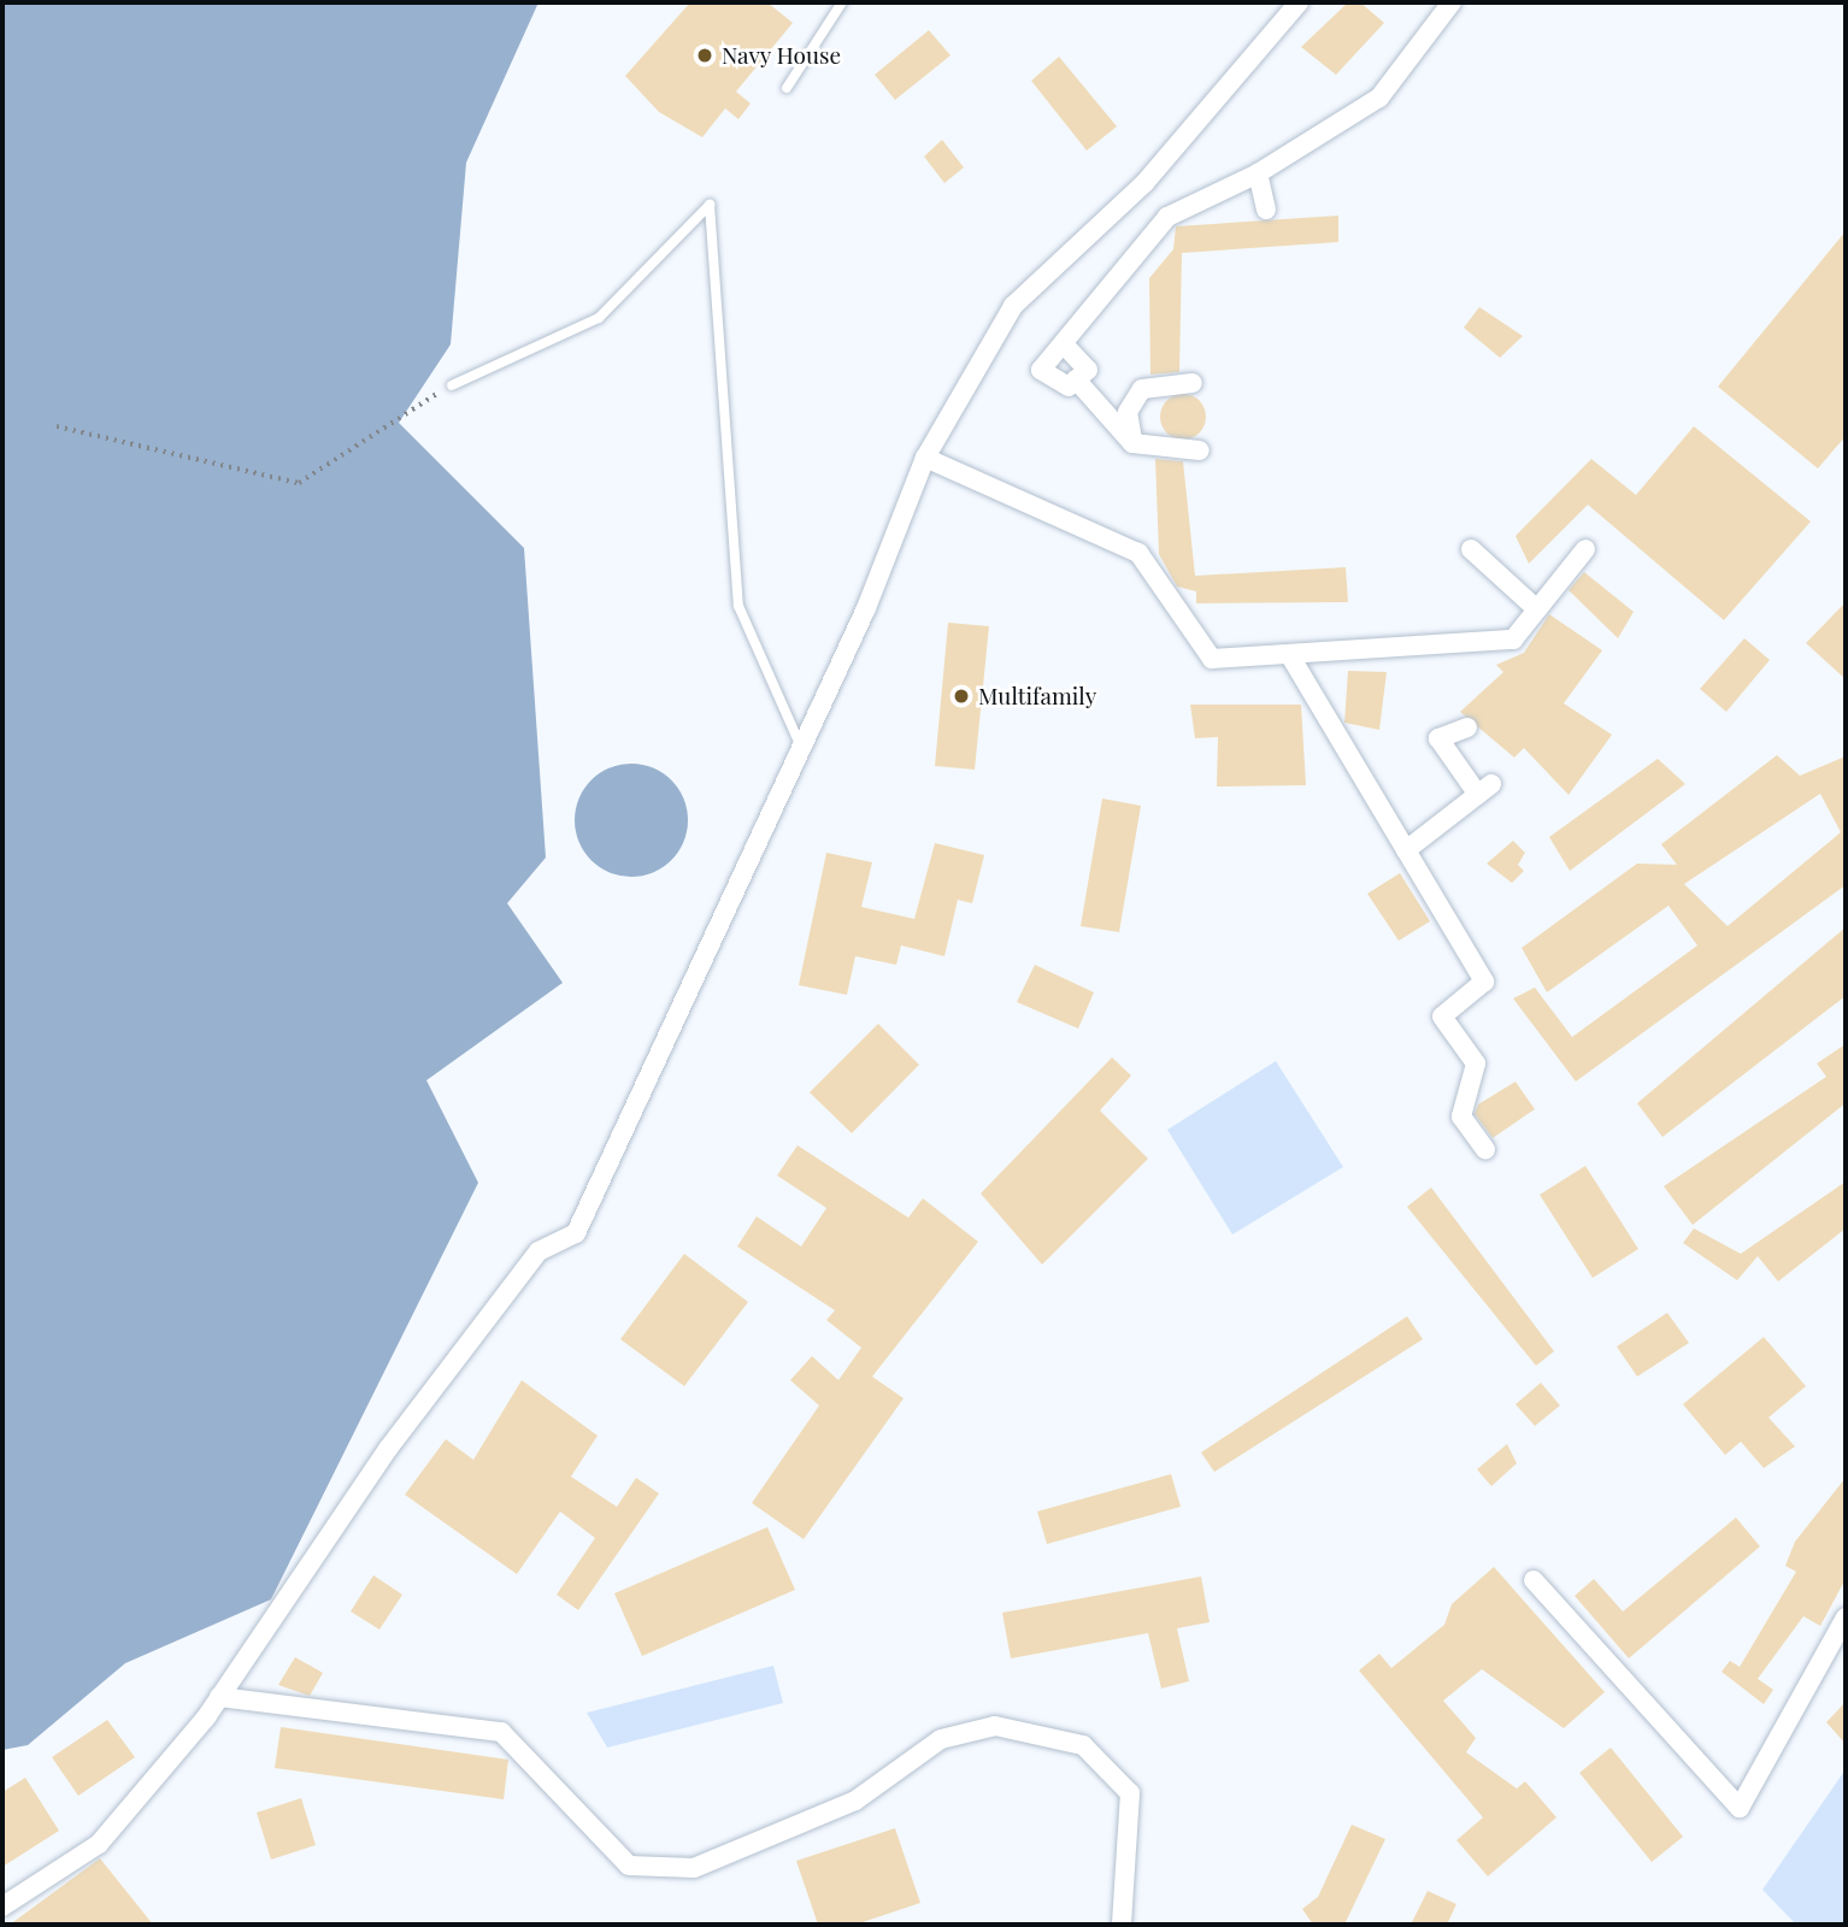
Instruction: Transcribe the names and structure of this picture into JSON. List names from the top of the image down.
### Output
{
  "places": ["Navy House", "Multifamily"]
}
